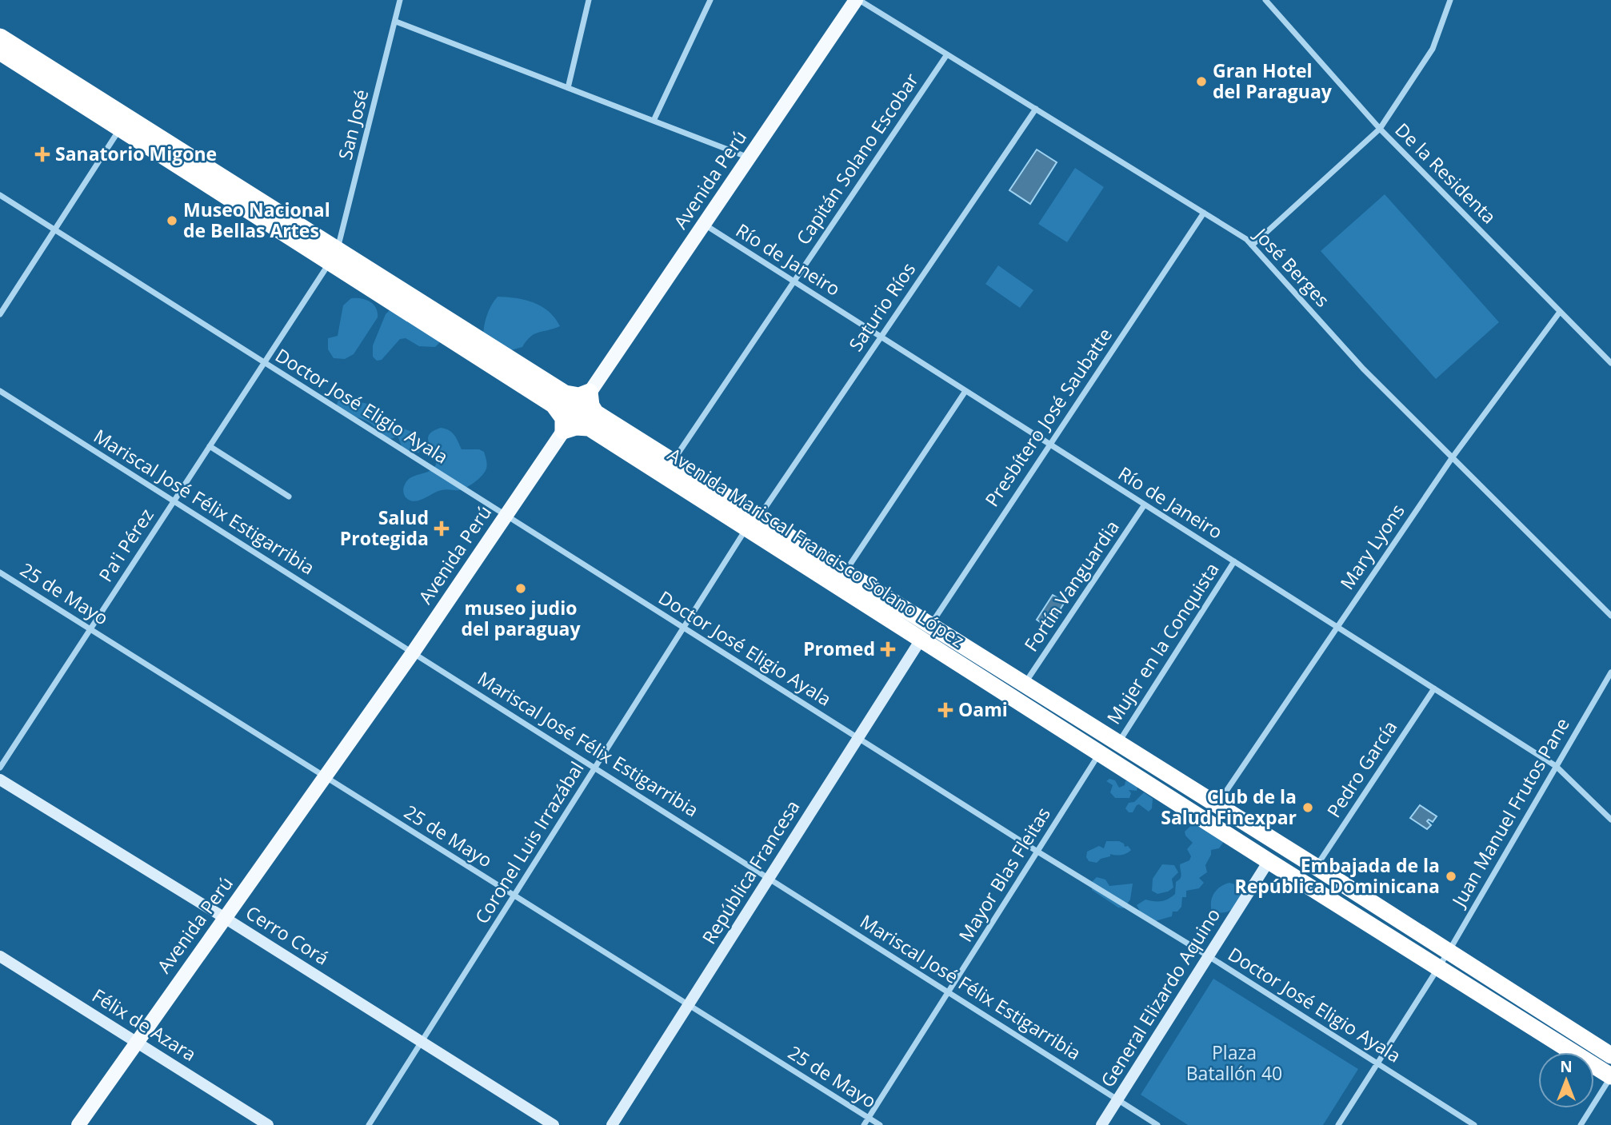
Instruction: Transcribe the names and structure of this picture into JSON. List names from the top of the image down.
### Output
{
  "streets": {
    "highway": ["Avenida Mariscal Francisco Solano López"],
    "main road": ["Avenida Perú"],
    "street": [
      "San José",
      "Capitán Solano Escobar",
      "De la Residenta",
      "Río de Janeiro",
      "José Berges",
      "Saturio Ríos",
      "Doctor José Eligio Ayala",
      "Presbítero José Saubatte",
      "Mariscal José Félix Estigarribia",
      "Pa'i Pérez",
      "Mary Lyons",
      "Fortín Vanguardia",
      "25 de Mayo",
      "Mujer en la Conquista",
      "Pedro García",
      "Juan Manuel Frutos Pane",
      "Coronel Luis Irrazábal",
      "República Francesa",
      "Mayor Blas Fleitas",
      "Cerro Corá",
      "General Elizardo Aquino",
      "Félix de Azara"
    ]
  },
  "crossings": [
    ["San José", "Pa'i Pérez"],
    ["San José", "Avenida Mariscal Francisco Solano López"],
    ["Capitán Solano Escobar", "Río de Janeiro"],
    ["Capitán Solano Escobar", "José Berges"],
    ["Capitán Solano Escobar", "Avenida Mariscal Francisco Solano López"],
    ["De la Residenta", "Mary Lyons"],
    ["Avenida Perú", "Río de Janeiro"],
    ["Avenida Perú", "José Berges"],
    ["Avenida Perú", "Doctor José Eligio Ayala"],
    ["Avenida Perú", "Mariscal José Félix Estigarribia"],
    ["Avenida Perú", "Avenida Mariscal Francisco Solano López"],
    ["Avenida Perú", "25 de Mayo"],
    ["Avenida Perú", "Cerro Corá"],
    ["Avenida Perú", "Félix de Azara"],
    ["Río de Janeiro", "Saturio Ríos"],
    ["Río de Janeiro", "Presbítero José Saubatte"],
    ["Río de Janeiro", "Mary Lyons"],
    ["Río de Janeiro", "Fortín Vanguardia"],
    ["Río de Janeiro", "Mujer en la Conquista"],
    ["Río de Janeiro", "Pedro García"],
    ["Río de Janeiro", "Juan Manuel Frutos Pane"],
    ["José Berges", "Saturio Ríos"],
    ["José Berges", "Presbítero José Saubatte"],
    ["José Berges", "Mary Lyons"],
    ["Saturio Ríos", "Avenida Mariscal Francisco Solano López"],
    ["Saturio Ríos", "Coronel Luis Irrazábal"],
    ["Doctor José Eligio Ayala", "Pa'i Pérez"],
    ["Doctor José Eligio Ayala", "Juan Manuel Frutos Pane"],
    ["Doctor José Eligio Ayala", "Coronel Luis Irrazábal"],
    ["Doctor José Eligio Ayala", "República Francesa"],
    ["Doctor José Eligio Ayala", "Mayor Blas Fleitas"],
    ["Doctor José Eligio Ayala", "General Elizardo Aquino"],
    ["Presbítero José Saubatte", "Avenida Mariscal Francisco Solano López"],
    ["Presbítero José Saubatte", "República Francesa"],
    ["Mariscal José Félix Estigarribia", "Pa'i Pérez"],
    ["Mariscal José Félix Estigarribia", "Coronel Luis Irrazábal"],
    ["Mariscal José Félix Estigarribia", "República Francesa"],
    ["Mariscal José Félix Estigarribia", "Mayor Blas Fleitas"],
    ["Mariscal José Félix Estigarribia", "General Elizardo Aquino"],
    ["Pa'i Pérez", "Avenida Mariscal Francisco Solano López"],
    ["Pa'i Pérez", "25 de Mayo"],
    ["Mary Lyons", "Avenida Mariscal Francisco Solano López"],
    ["Avenida Mariscal Francisco Solano López", "Fortín Vanguardia"],
    ["Avenida Mariscal Francisco Solano López", "Mujer en la Conquista"],
    ["Avenida Mariscal Francisco Solano López", "Pedro García"],
    ["Avenida Mariscal Francisco Solano López", "Juan Manuel Frutos Pane"],
    ["Avenida Mariscal Francisco Solano López", "Coronel Luis Irrazábal"],
    ["Avenida Mariscal Francisco Solano López", "República Francesa"],
    ["Avenida Mariscal Francisco Solano López", "Mayor Blas Fleitas"],
    ["Avenida Mariscal Francisco Solano López", "General Elizardo Aquino"],
    ["25 de Mayo", "Coronel Luis Irrazábal"],
    ["25 de Mayo", "República Francesa"],
    ["25 de Mayo", "Mayor Blas Fleitas"],
    ["Coronel Luis Irrazábal", "Cerro Corá"]
  ],
  "parks": ["Plaza Batallón 40"],
  "places": {
    "other": [
      "Gran Hotel del Paraguay",
      "Museo Nacional de Bellas Artes",
      "museo judio del paraguay",
      "Club de la Salud Finexpar",
      "Embajada de la República Dominicana"
    ],
    "health": [
      "Sanatorio Migone",
      "Salud Protegida",
      "Promed",
      "Oami"
    ]
  },
  "north": "top"
}
